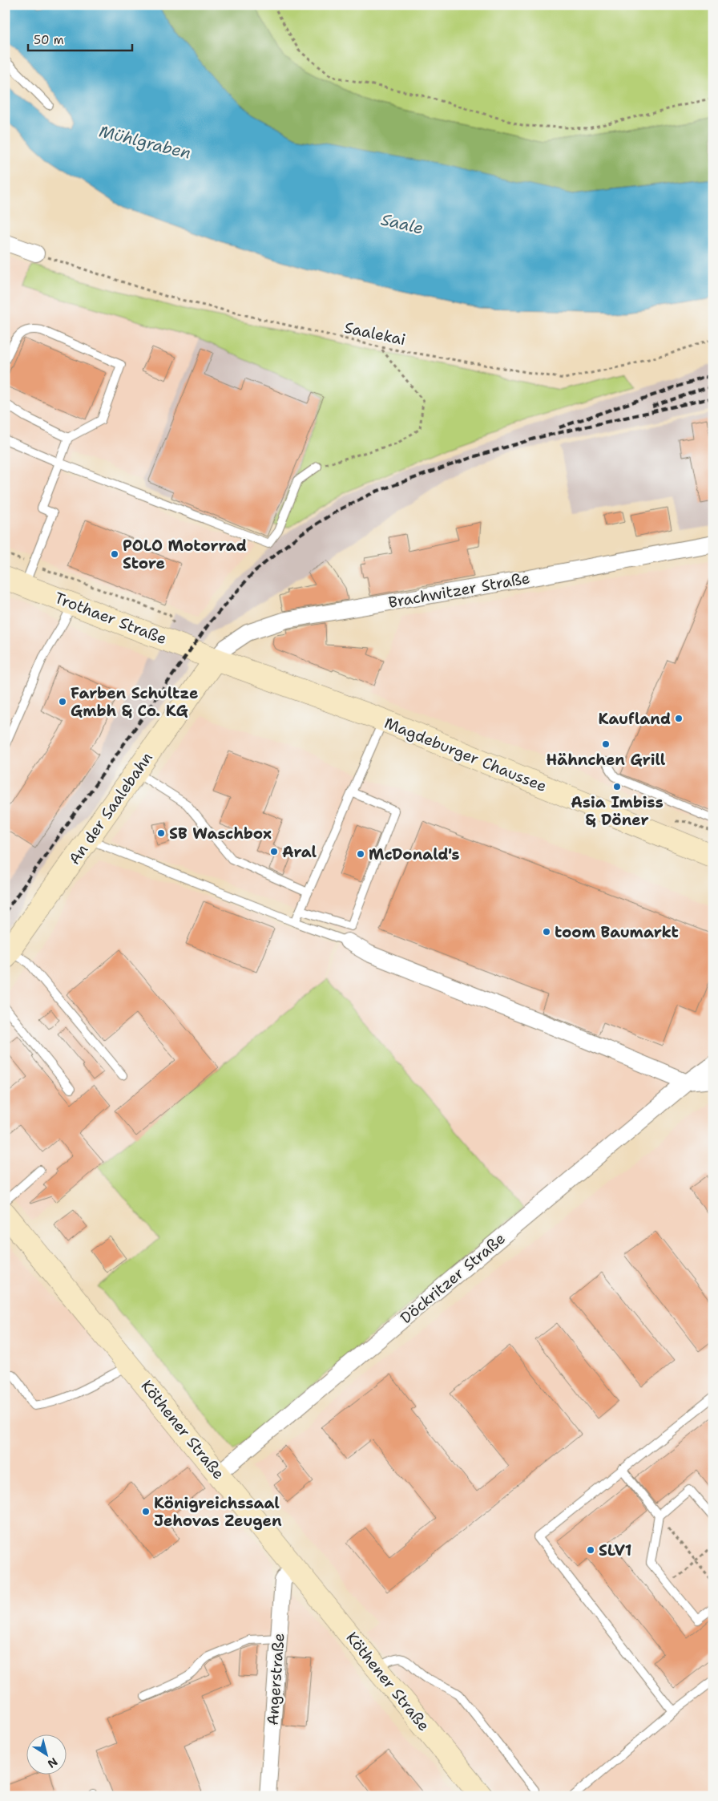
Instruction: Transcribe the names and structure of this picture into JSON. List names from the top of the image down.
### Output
{
  "streets": {
    "main road": [
      "Trothaer Straße",
      "Magdeburger Chaussee",
      "An der Saalebahn",
      "Köthener Straße"
    ],
    "street": ["Brachwitzer Straße", "Döckritzer Straße", "Angerstraße"],
    "path": ["Saalekai"]
  },
  "crossings": [
    ["Brachwitzer Straße", "Trothaer Straße"],
    ["Brachwitzer Straße", "Magdeburger Chaussee"],
    ["Brachwitzer Straße", "An der Saalebahn"],
    ["Trothaer Straße", "Magdeburger Chaussee"],
    ["Trothaer Straße", "An der Saalebahn"],
    ["Magdeburger Chaussee", "An der Saalebahn"],
    ["Döckritzer Straße", "Köthener Straße"],
    ["Köthener Straße", "Angerstraße"]
  ],
  "water": ["Mühlgraben", "Saale"],
  "places": [
    "POLO Motorrad Store",
    "Farben Schultze Gmbh & Co. KG",
    "Kaufland",
    "Hähnchen Grill",
    "Asia Imbiss & Döner",
    "SB Waschbox",
    "Aral",
    "McDonald's",
    "toom Baumarkt",
    "Königreichssaal Jehovas Zeugen",
    "SLV1"
  ],
  "scale_bar": "50 m",
  "north": "bottom right"
}
